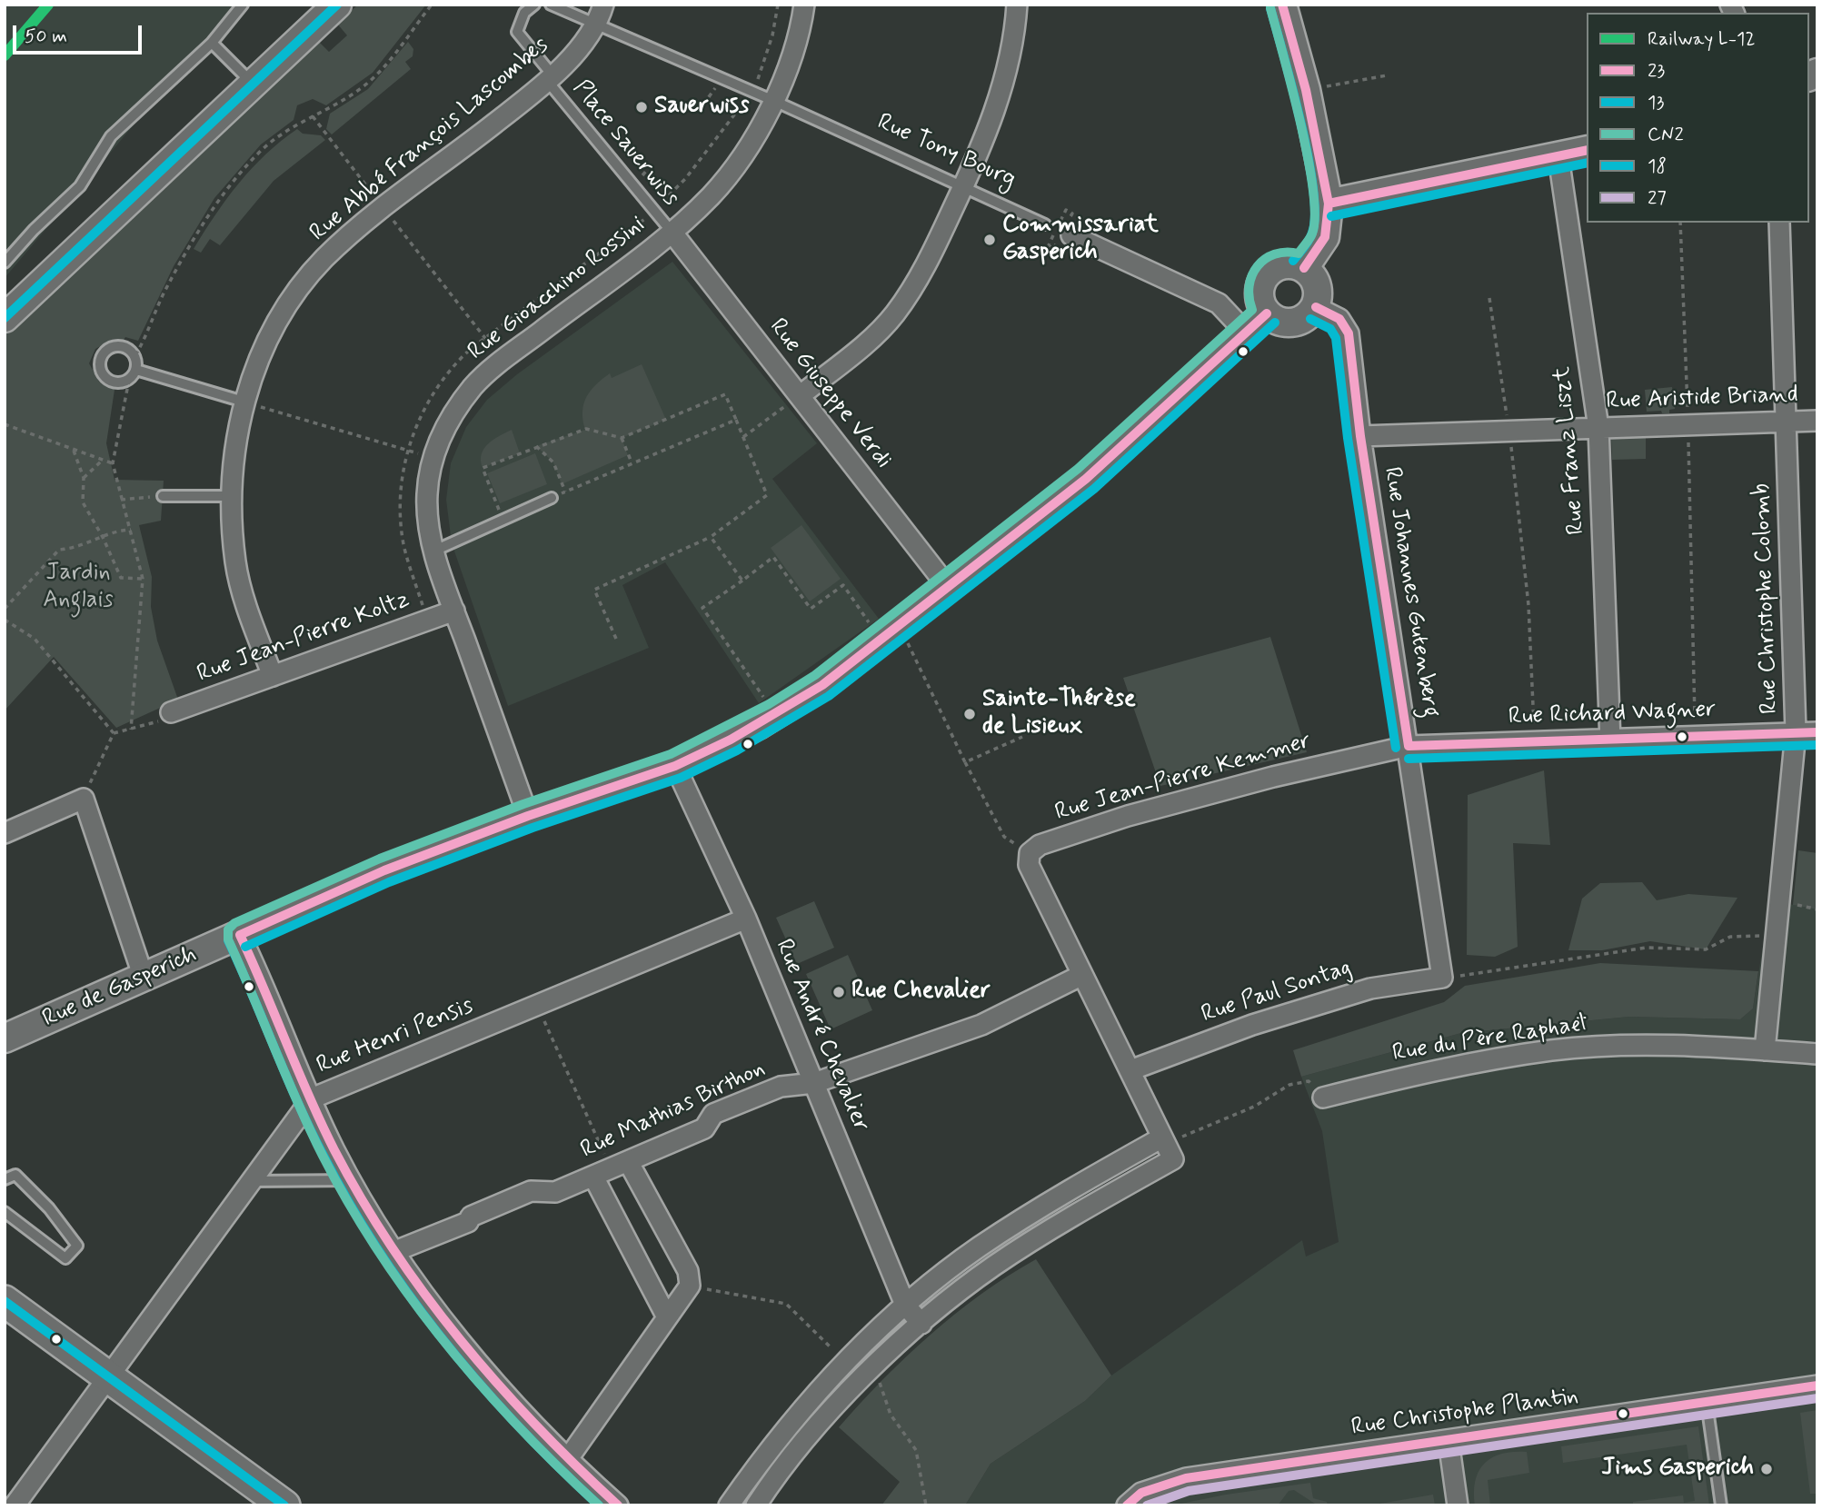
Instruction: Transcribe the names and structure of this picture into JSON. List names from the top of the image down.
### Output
{
  "streets": {
    "street": [
      "Rue Abbé François Lascombes",
      "Rue Gioacchino Rossini",
      "Rue Giuseppe Verdi",
      "Rue Aristide Briand",
      "Rue Franz Liszt",
      "Rue Johannes Gutenberg",
      "Rue Christophe Colomb",
      "Rue Jean-Pierre Koltz",
      "Rue Richard Wagner",
      "Rue Jean-Pierre Kemmer",
      "Rue de Gasperich",
      "Rue Paul Sontag",
      "Rue André Chevalier",
      "Rue Henri Pensis",
      "Rue du Père Raphaël",
      "Rue Mathias Birthon",
      "Rue Christophe Plantin"
    ],
    "lane": ["Place Sauerwiss", "Rue Tony Bourg"]
  },
  "crossings": [
    ["Rue Abbé François Lascombes", "Place Sauerwiss"],
    ["Rue Abbé François Lascombes", "Rue Jean-Pierre Koltz"],
    ["Place Sauerwiss", "Rue Gioacchino Rossini"],
    ["Place Sauerwiss", "Rue Giuseppe Verdi"],
    ["Rue Tony Bourg", "Rue Gioacchino Rossini"],
    ["Rue Gioacchino Rossini", "Rue Giuseppe Verdi"],
    ["Rue Gioacchino Rossini", "Rue Jean-Pierre Koltz"],
    ["Rue Gioacchino Rossini", "Rue de Gasperich"],
    ["Rue Giuseppe Verdi", "Rue de Gasperich"],
    ["Rue Aristide Briand", "Rue Franz Liszt"],
    ["Rue Aristide Briand", "Rue Johannes Gutenberg"],
    ["Rue Aristide Briand", "Rue Christophe Colomb"],
    ["Rue Franz Liszt", "Rue Richard Wagner"],
    ["Rue Johannes Gutenberg", "Rue Richard Wagner"],
    ["Rue Johannes Gutenberg", "Rue Jean-Pierre Kemmer"],
    ["Rue Johannes Gutenberg", "Rue de Gasperich"],
    ["Rue Johannes Gutenberg", "Rue Paul Sontag"],
    ["Rue Christophe Colomb", "Rue Richard Wagner"],
    ["Rue Christophe Colomb", "Rue du Père Raphaël"],
    ["Rue Richard Wagner", "Rue Jean-Pierre Kemmer"],
    ["Rue de Gasperich", "Rue André Chevalier"],
    ["Rue André Chevalier", "Rue Henri Pensis"],
    ["Rue André Chevalier", "Rue Mathias Birthon"]
  ],
  "parks": ["Jardin Anglais"],
  "places": [
    "Sauerwiss",
    "Commissariat Gasperich",
    "Sainte-Thérèse de Lisieux",
    "Rue Chevalier",
    "Jims Gasperich"
  ],
  "lines": [
    "rail line L-12",
    "transit line 23",
    "transit line 18",
    "transit line 13",
    "transit line CN2",
    "transit line 27"
  ],
  "legend": [
    "Railway L-12",
    "23",
    "13",
    "CN2",
    "18",
    "27"
  ],
  "scale_bar": "50 m"
}
